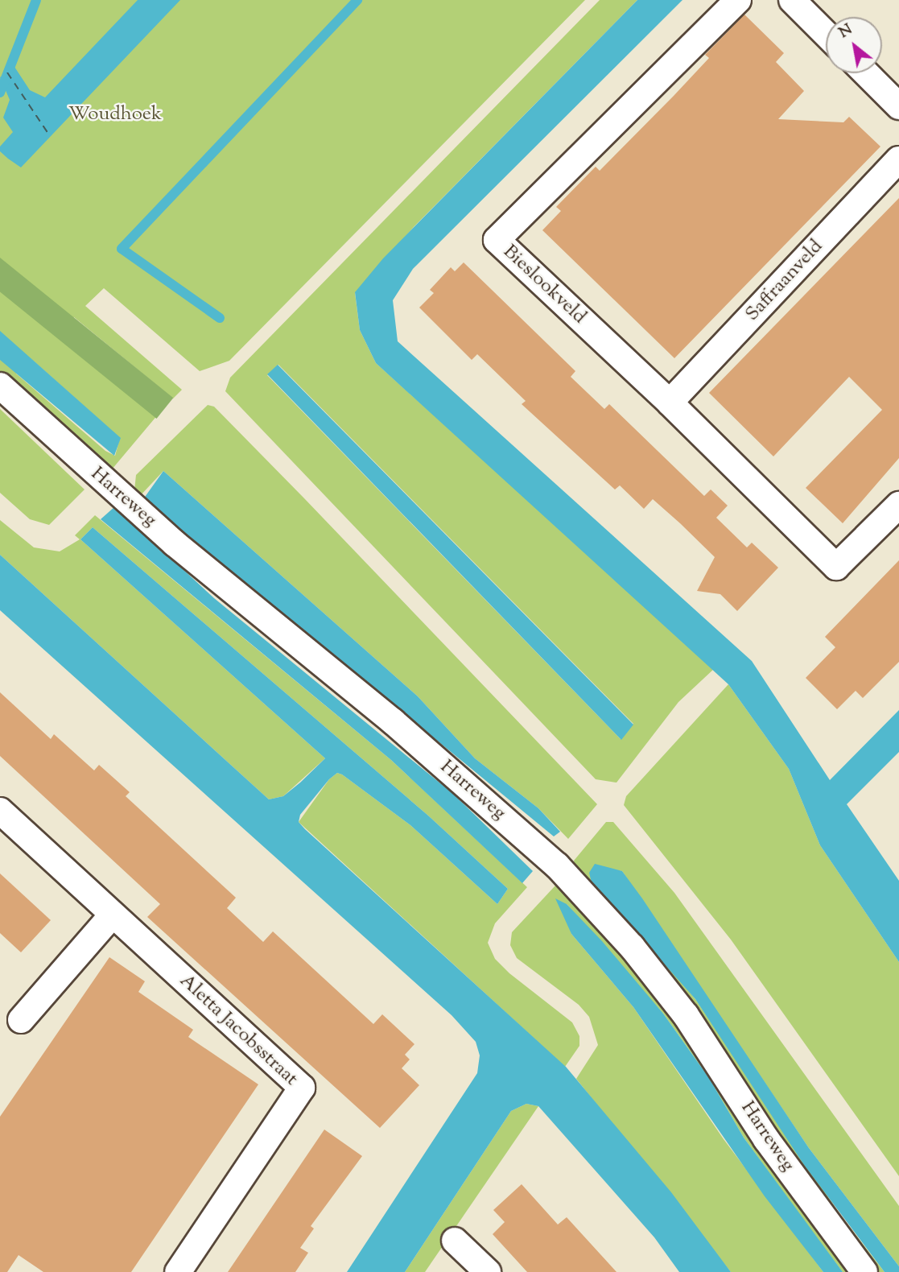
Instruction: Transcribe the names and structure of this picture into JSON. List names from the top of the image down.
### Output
{
  "streets": {
    "street": [
      "Saffraanveld",
      "Bieslookveld",
      "Harreweg",
      "Aletta Jacobsstraat"
    ]
  },
  "crossings": [
    ["Saffraanveld", "Bieslookveld"]
  ],
  "parks": ["Woudhoek"],
  "north": "top left"
}
